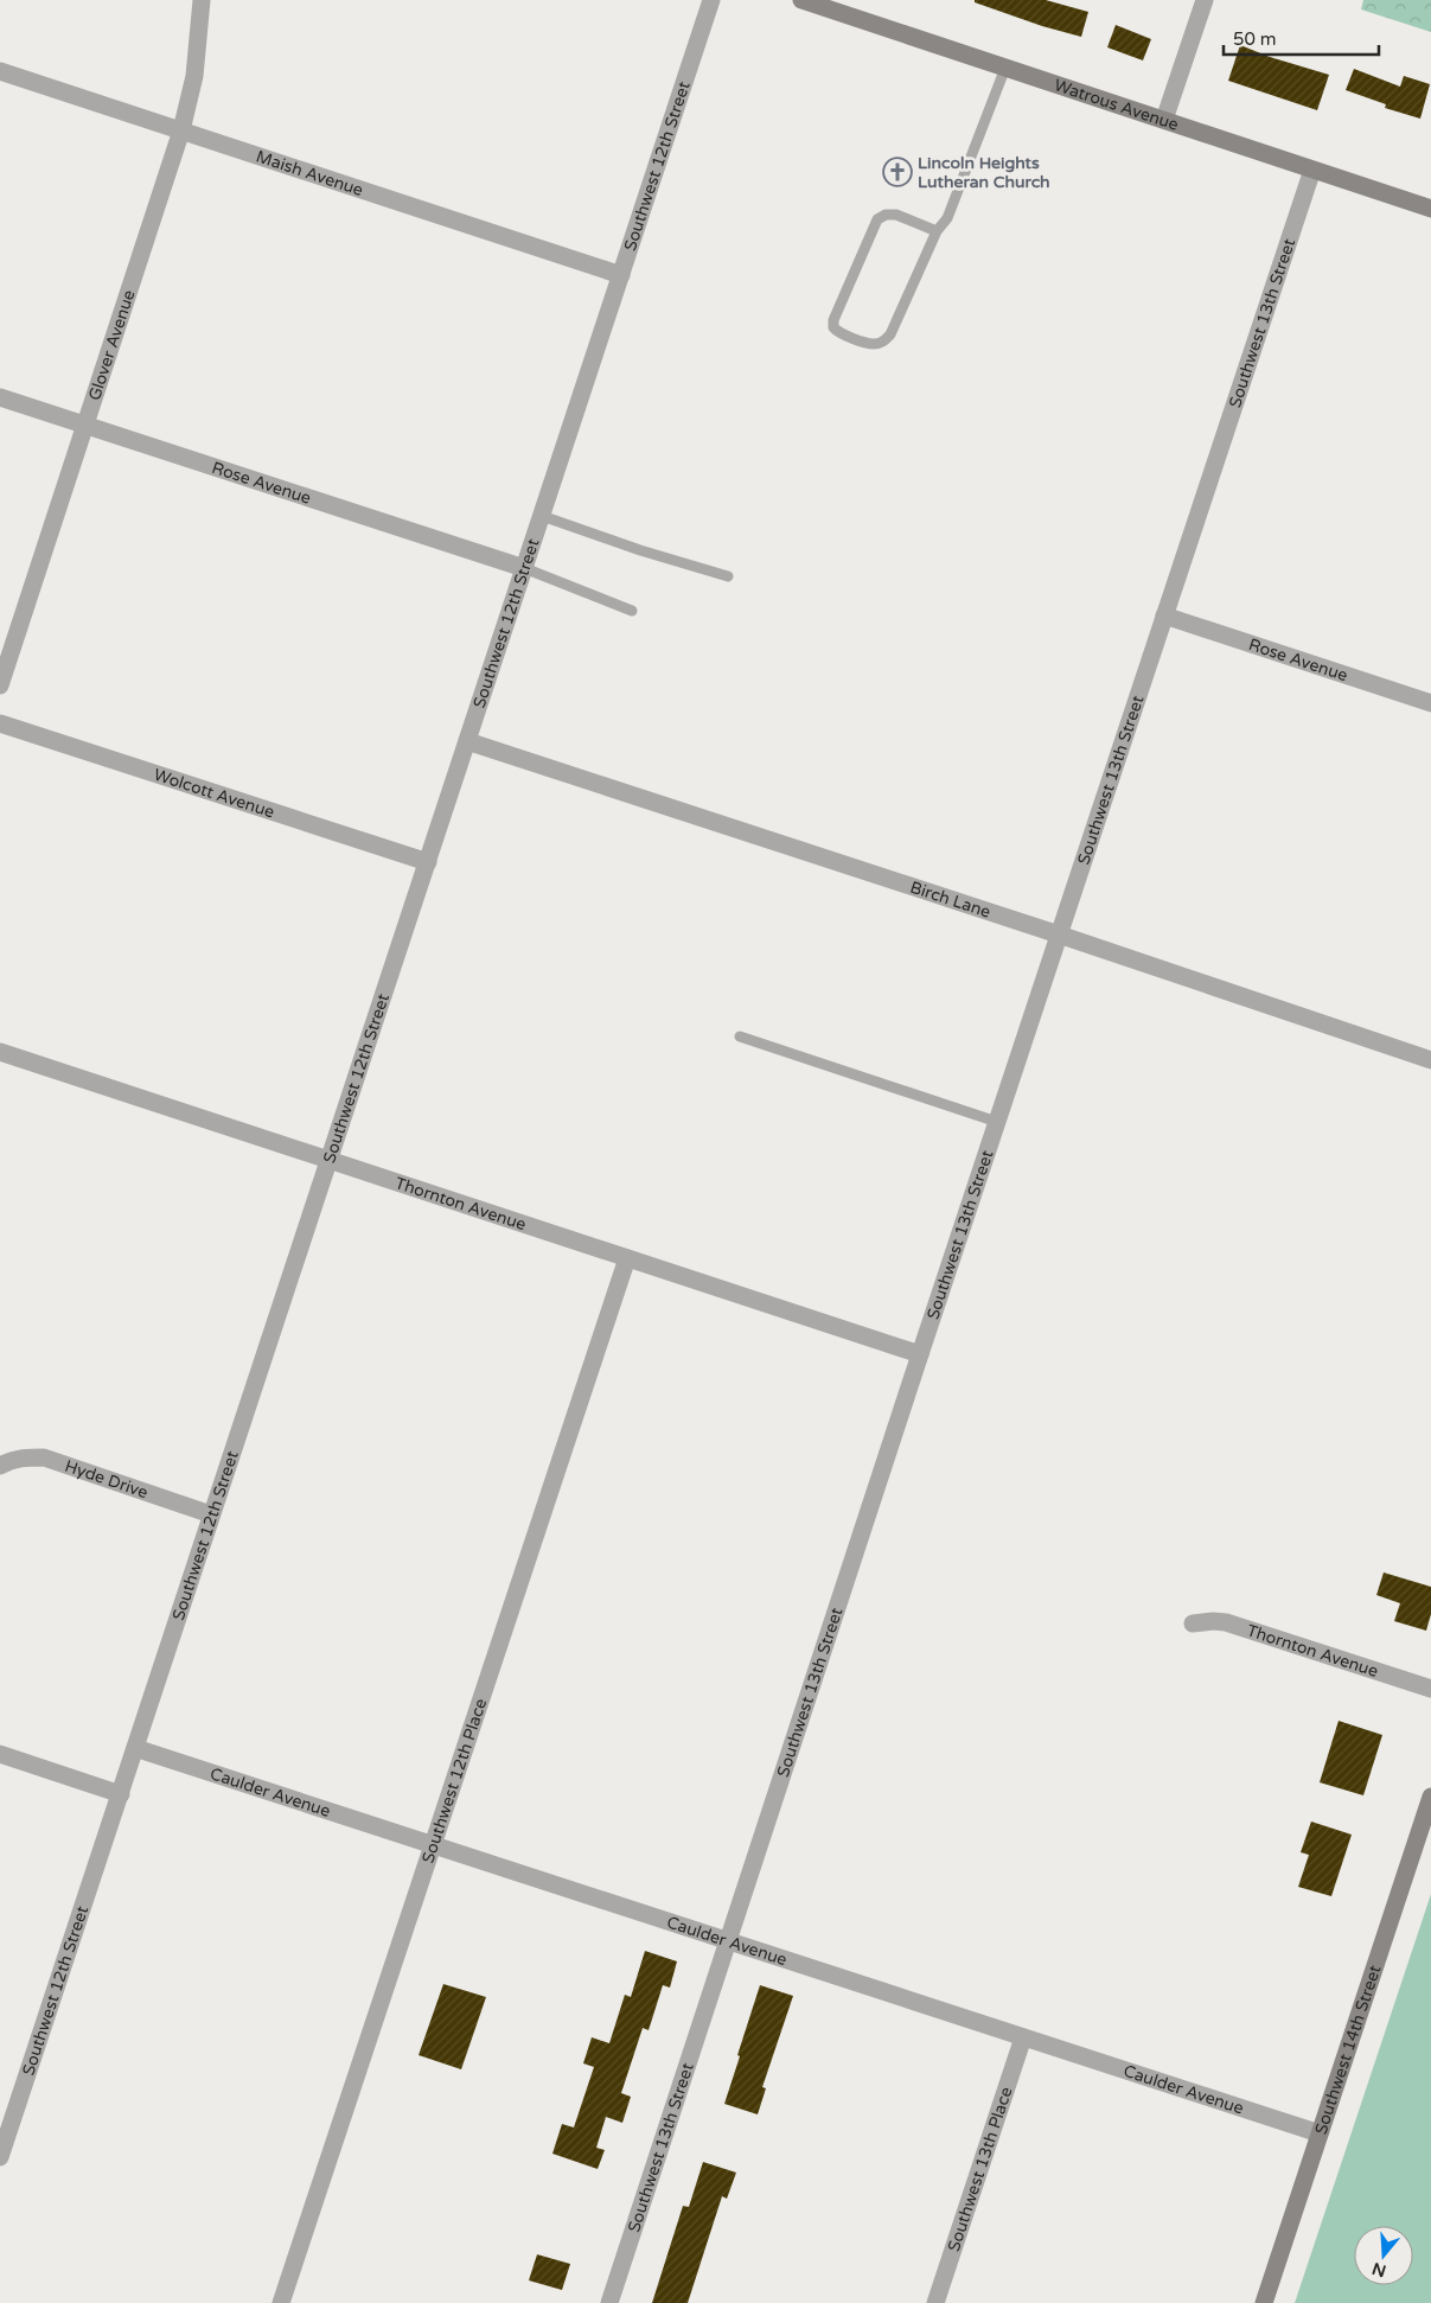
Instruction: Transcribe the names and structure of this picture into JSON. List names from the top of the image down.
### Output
{
  "streets": {
    "street": [
      "Watrous Avenue",
      "Southwest 12th Street",
      "Maish Avenue",
      "Southwest 13th Street",
      "Glover Avenue",
      "Rose Avenue",
      "Wolcott Avenue",
      "Birch Lane",
      "Thornton Avenue",
      "Hyde Drive",
      "Southwest 12th Place",
      "Caulder Avenue",
      "Southwest 14th Street",
      "Southwest 13th Place"
    ]
  },
  "crossings": [
    ["Watrous Avenue", "Southwest 13th Street"],
    ["Southwest 12th Street", "Maish Avenue"],
    ["Southwest 12th Street", "Rose Avenue"],
    ["Southwest 12th Street", "Wolcott Avenue"],
    ["Southwest 12th Street", "Birch Lane"],
    ["Southwest 12th Street", "Thornton Avenue"],
    ["Southwest 12th Street", "Hyde Drive"],
    ["Southwest 12th Street", "Caulder Avenue"],
    ["Maish Avenue", "Glover Avenue"],
    ["Southwest 13th Street", "Rose Avenue"],
    ["Southwest 13th Street", "Birch Lane"],
    ["Southwest 13th Street", "Thornton Avenue"],
    ["Southwest 13th Street", "Caulder Avenue"],
    ["Glover Avenue", "Rose Avenue"],
    ["Thornton Avenue", "Southwest 12th Place"],
    ["Southwest 12th Place", "Caulder Avenue"],
    ["Caulder Avenue", "Southwest 14th Street"],
    ["Caulder Avenue", "Southwest 13th Place"]
  ],
  "places": {
    "church": ["Lincoln Heights Lutheran Church"]
  },
  "scale_bar": "50 m",
  "north": "bottom"
}
